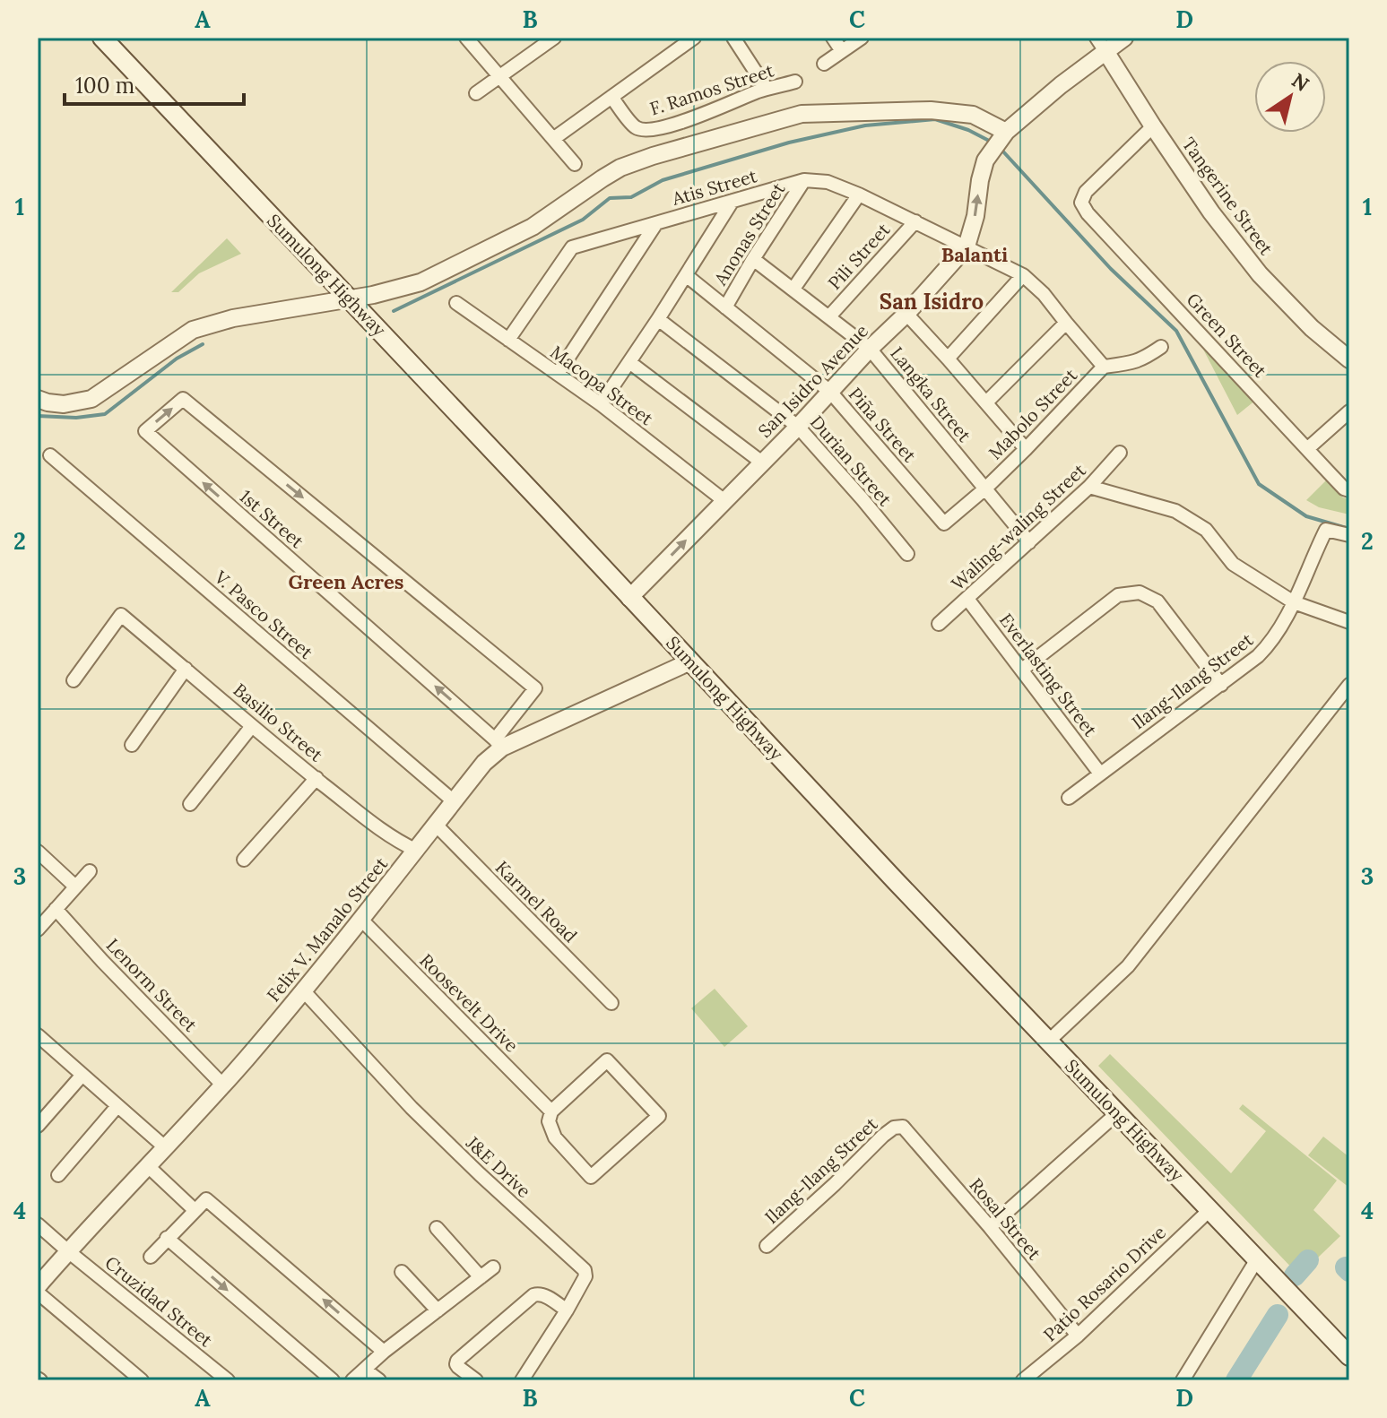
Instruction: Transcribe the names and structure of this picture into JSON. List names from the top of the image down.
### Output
{
  "streets": {
    "main road": ["Sumulong Highway"],
    "street": [
      "F. Ramos Street",
      "Atis Street",
      "Tangerine Street",
      "Anonas Street",
      "Pili Street",
      "Green Street",
      "San Isidro Avenue",
      "Macopa Street",
      "Langka Street",
      "Mabolo Street",
      "Piña Street",
      "Durian Street",
      "1st Street",
      "Waling-waling Street",
      "V. Pasco Street",
      "Everlasting Street",
      "Ilang-Ilang Street",
      "Basilio Street",
      "Karmel Road",
      "Felix V. Manalo Street",
      "Lenorm Street",
      "Roosevelt Drive",
      "J&E Drive",
      "Rosal Street",
      "Patio Rosario Drive",
      "Cruzidad Street"
    ]
  },
  "crossings": [
    ["Atis Street", "Anonas Street"],
    ["Atis Street", "Pili Street"],
    ["Atis Street", "San Isidro Avenue"],
    ["Atis Street", "Macopa Street"],
    ["Atis Street", "Mabolo Street"],
    ["Tangerine Street", "Green Street"],
    ["Anonas Street", "Langka Street"],
    ["Anonas Street", "Piña Street"],
    ["Pili Street", "Langka Street"],
    ["Sumulong Highway", "San Isidro Avenue"],
    ["Sumulong Highway", "Felix V. Manalo Street"],
    ["Sumulong Highway", "Patio Rosario Drive"],
    ["San Isidro Avenue", "Macopa Street"],
    ["San Isidro Avenue", "Langka Street"],
    ["San Isidro Avenue", "Mabolo Street"],
    ["San Isidro Avenue", "Piña Street"],
    ["San Isidro Avenue", "Durian Street"],
    ["Langka Street", "Mabolo Street"],
    ["Langka Street", "Waling-waling Street"],
    ["Mabolo Street", "Piña Street"],
    ["1st Street", "Felix V. Manalo Street"],
    ["Waling-waling Street", "Everlasting Street"],
    ["V. Pasco Street", "Felix V. Manalo Street"],
    ["Everlasting Street", "Ilang-Ilang Street"],
    ["Ilang-Ilang Street", "Rosal Street"],
    ["Basilio Street", "Felix V. Manalo Street"],
    ["Karmel Road", "Felix V. Manalo Street"],
    ["Felix V. Manalo Street", "Lenorm Street"],
    ["Felix V. Manalo Street", "Roosevelt Drive"],
    ["Felix V. Manalo Street", "J&E Drive"],
    ["Felix V. Manalo Street", "Cruzidad Street"],
    ["Rosal Street", "Patio Rosario Drive"]
  ],
  "one_way": ["San Isidro Avenue"],
  "districts": ["Balanti", "San Isidro", "Green Acres"],
  "scale_bar": "100 m",
  "north": "top right",
  "grid": {
    "columns": [
      "A",
      "B",
      "C",
      "D"
    ],
    "rows": [
      "1",
      "2",
      "3",
      "4"
    ]
  }
}
